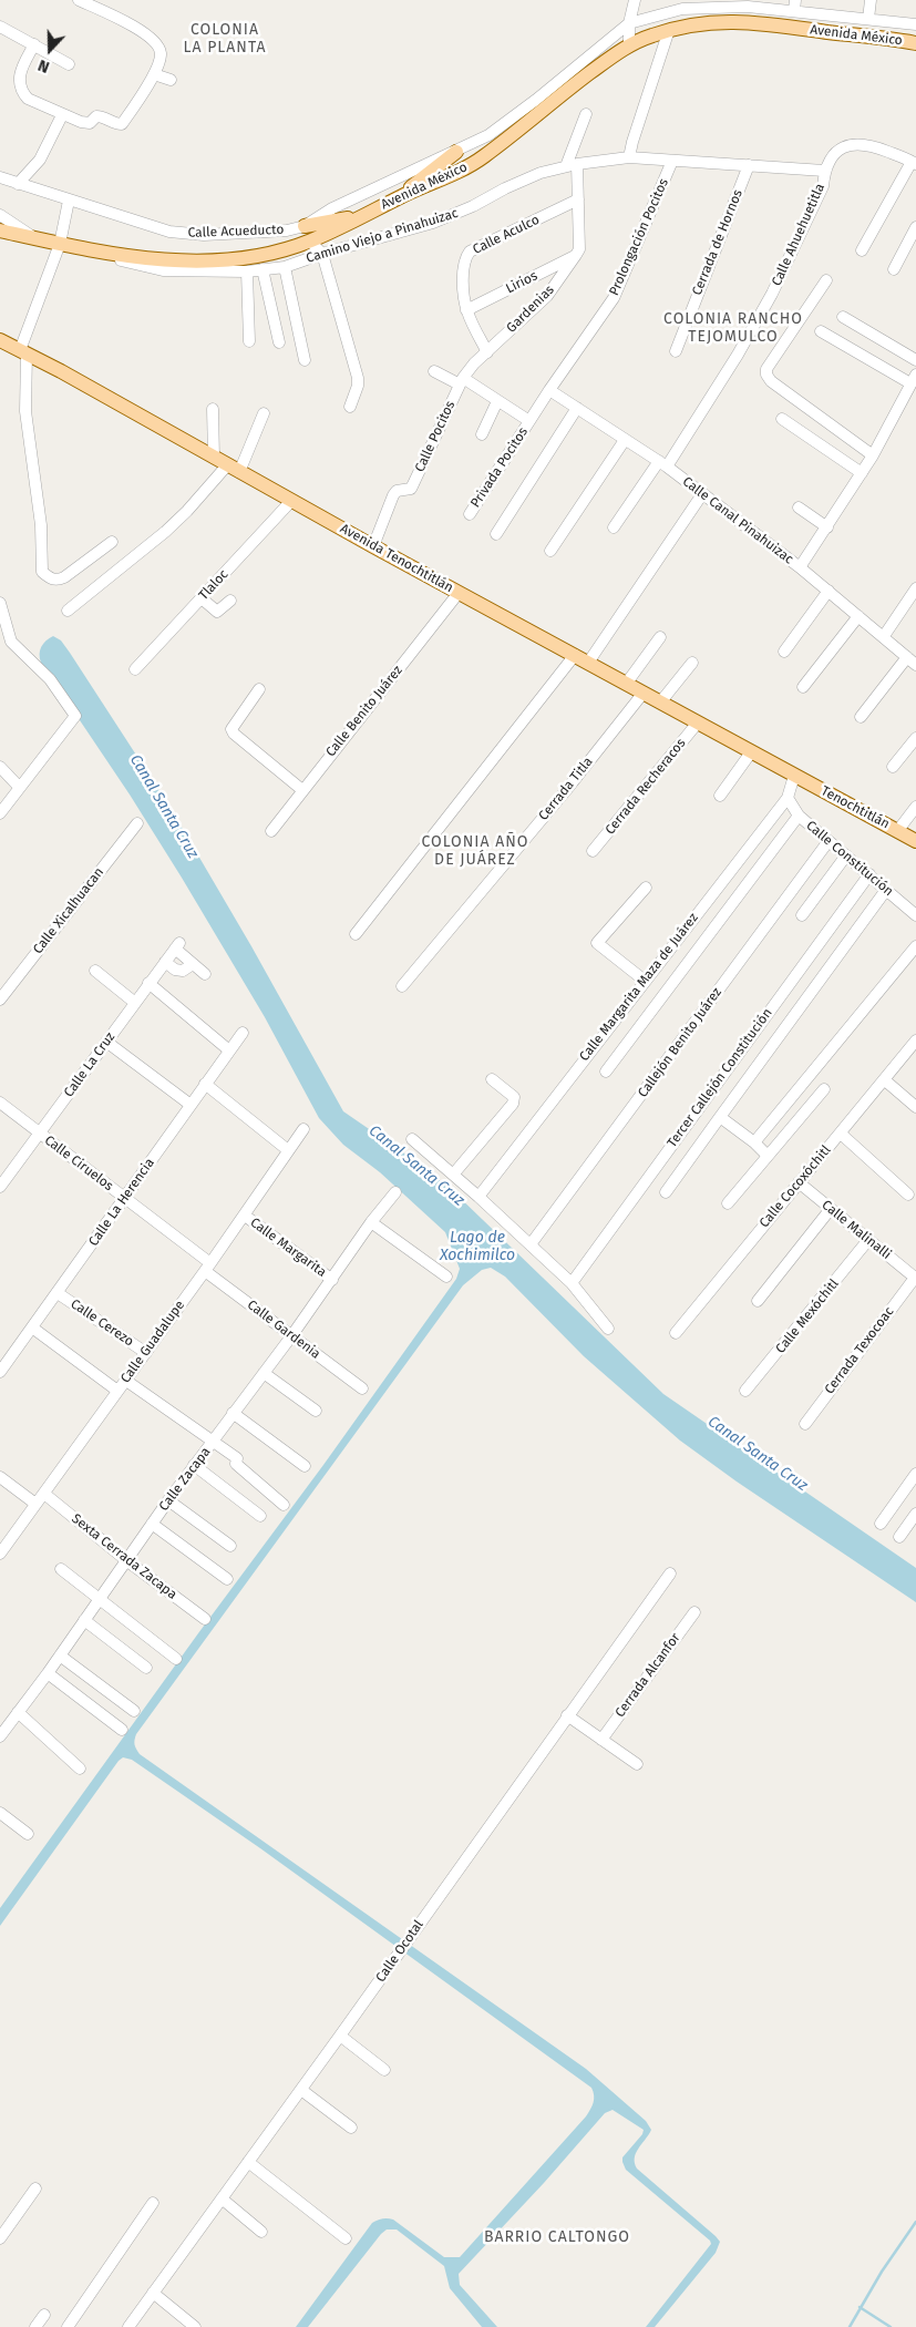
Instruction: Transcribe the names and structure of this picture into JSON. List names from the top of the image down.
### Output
{
  "streets": {
    "main road": ["Avenida México", "Avenida Tenochtitlán", "Tenochtitlán"],
    "street": [
      "Calle Acueducto",
      "Calle Aculco",
      "Calle Ahuehuetitla",
      "Camino Viejo a Pinahuizac",
      "Prolongación Pocitos",
      "Cerrada de Hornos",
      "Lirios",
      "Gardenias",
      "Calle Pocitos",
      "Privada Pocitos",
      "Calle Canal Pinahuizac",
      "Tlaloc",
      "Calle Benito Juárez",
      "Cerrada Recheracos",
      "Cerrada Titla",
      "Calle Constitución",
      "Calle Xicalhuacan",
      "Calle Margarita Maza de Juárez",
      "Callejón Benito Juárez",
      "Calle La Cruz",
      "Tercer Callejón Constitución",
      "Calle Ciruelos",
      "Calle Cocoxóchitl",
      "Calle La Herencia",
      "Calle Malinalli",
      "Calle Margarita",
      "Calle Mexóchitl",
      "Calle Cerezo",
      "Calle Gardenia",
      "Calle Guadalupe",
      "Cerrada Texocoac",
      "Calle Zacapa",
      "Sexta Cerrada Zacapa",
      "Cerrada Alcanfor",
      "Calle Ocotal"
    ]
  },
  "crossings": [
    ["Avenida México", "Camino Viejo a Pinahuizac"],
    ["Calle Aculco", "Lirios"],
    ["Calle Aculco", "Gardenias"],
    ["Calle Ahuehuetitla", "Camino Viejo a Pinahuizac"],
    ["Calle Ahuehuetitla", "Calle Canal Pinahuizac"],
    ["Camino Viejo a Pinahuizac", "Prolongación Pocitos"],
    ["Camino Viejo a Pinahuizac", "Cerrada de Hornos"],
    ["Camino Viejo a Pinahuizac", "Gardenias"],
    ["Prolongación Pocitos", "Privada Pocitos"],
    ["Prolongación Pocitos", "Calle Canal Pinahuizac"],
    ["Lirios", "Gardenias"],
    ["Gardenias", "Calle Pocitos"],
    ["Calle Pocitos", "Avenida Tenochtitlán"],
    ["Avenida Tenochtitlán", "Tlaloc"],
    ["Avenida Tenochtitlán", "Calle Benito Juárez"],
    ["Avenida Tenochtitlán", "Cerrada Recheracos"],
    ["Avenida Tenochtitlán", "Cerrada Titla"],
    ["Avenida Tenochtitlán", "Tenochtitlán"],
    ["Avenida Tenochtitlán", "Calle Margarita Maza de Juárez"],
    ["Tenochtitlán", "Calle Margarita Maza de Juárez"],
    ["Calle Constitución", "Calle Margarita Maza de Juárez"],
    ["Calle Constitución", "Callejón Benito Juárez"],
    ["Calle Constitución", "Tercer Callejón Constitución"],
    ["Calle La Cruz", "Calle Ciruelos"],
    ["Calle Ciruelos", "Calle La Herencia"],
    ["Calle Ciruelos", "Calle Gardenia"],
    ["Calle Ciruelos", "Calle Guadalupe"],
    ["Calle Cocoxóchitl", "Calle Malinalli"],
    ["Calle La Herencia", "Calle Cerezo"],
    ["Calle Malinalli", "Calle Mexóchitl"],
    ["Calle Malinalli", "Cerrada Texocoac"],
    ["Calle Margarita", "Calle Guadalupe"],
    ["Calle Margarita", "Calle Zacapa"],
    ["Calle Cerezo", "Calle Guadalupe"],
    ["Calle Gardenia", "Calle Guadalupe"],
    ["Calle Gardenia", "Calle Zacapa"],
    ["Calle Guadalupe", "Sexta Cerrada Zacapa"],
    ["Calle Zacapa", "Sexta Cerrada Zacapa"]
  ],
  "districts": [
    "COLONIA LA PLANTA",
    "COLONIA RANCHO TEJOMULCO",
    "COLONIA AÑO DE JUÁREZ",
    "BARRIO CALTONGO"
  ],
  "water": ["Canal Santa Cruz", "Lago de Xochimilco"],
  "north": "bottom"
}
